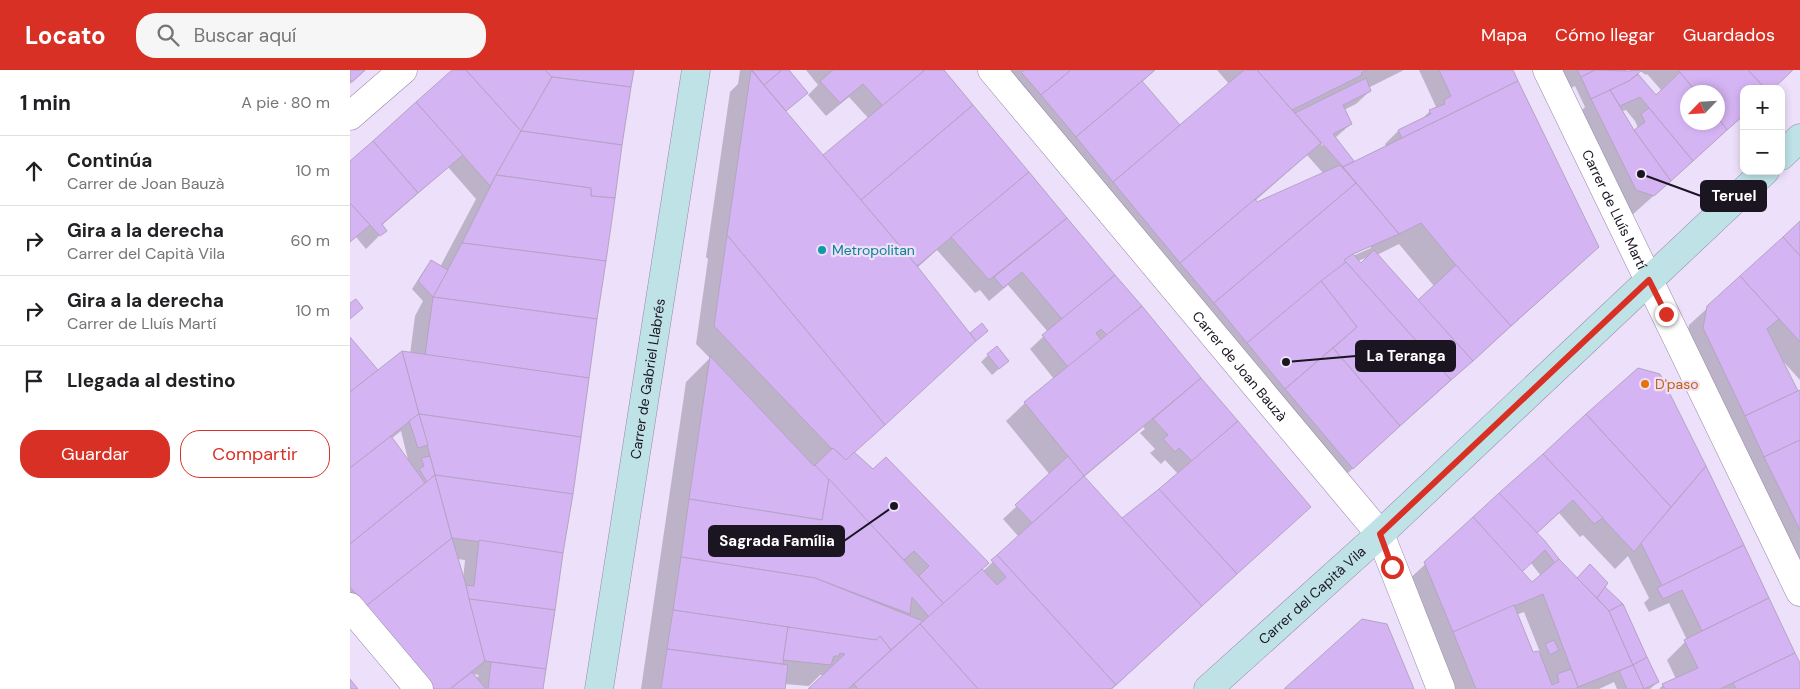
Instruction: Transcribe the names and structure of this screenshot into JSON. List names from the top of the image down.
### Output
{
  "streets": {
    "street": [
      "Carrer de Lluís Martí",
      "Carrer de Joan Bauzà",
      "Carrer de Gabriel Llabrés",
      "Carrer del Capità Vila"
    ]
  },
  "crossings": [
    ["Carrer de Lluís Martí", "Carrer del Capità Vila"],
    ["Carrer de Joan Bauzà", "Carrer del Capità Vila"]
  ],
  "places": [
    "Teruel",
    "Metropolitan",
    "La Teranga",
    "D'paso",
    "Sagrada Família"
  ],
  "north": "bottom left",
  "page": {
    "header": "Locato",
    "search": "Buscar aquí",
    "nav": ["Mapa", "Cómo llegar", "Guardados"],
    "heading": ["1 min", "A pie · 80 m"],
    "map_buttons": ["+", "−"],
    "list": [
      ["Continúa", "Carrer de Joan Bauzà", "10 m"],
      ["Gira a la derecha", "Carrer del Capità Vila", "60 m"],
      ["Gira a la derecha", "Carrer de Lluís Martí", "10 m"],
      "Llegada al destino"
    ],
    "buttons": ["Guardar", "Compartir"]
  }
}
